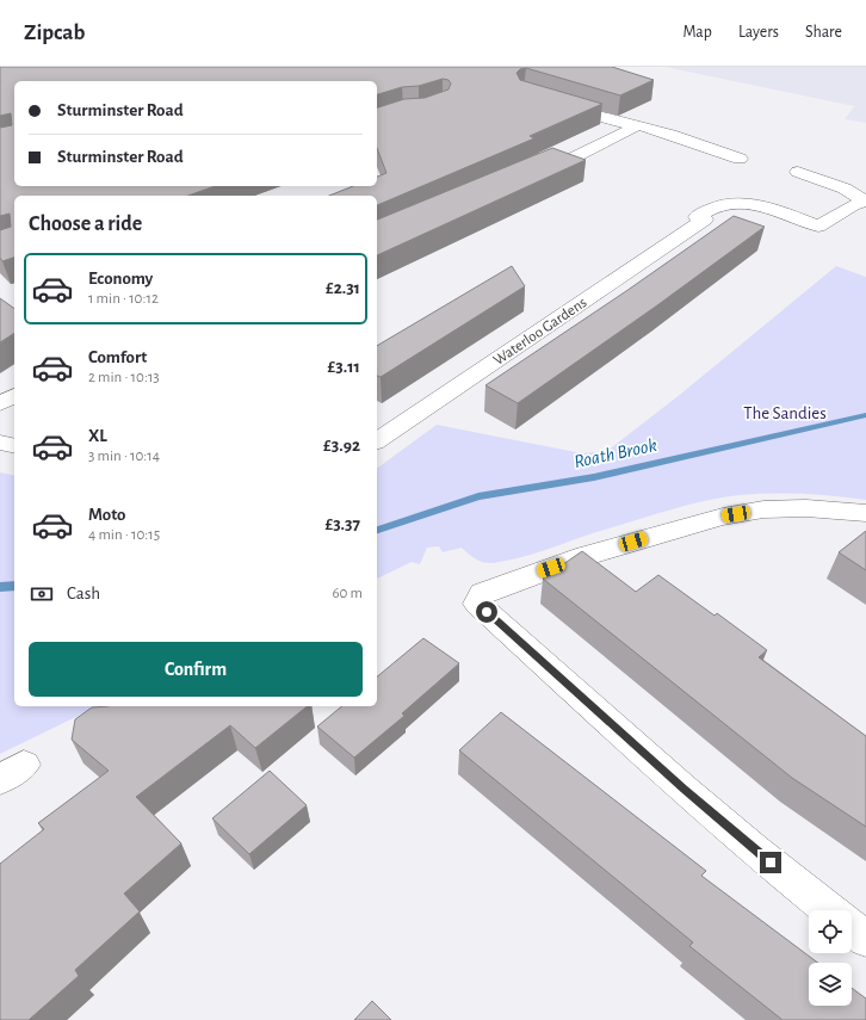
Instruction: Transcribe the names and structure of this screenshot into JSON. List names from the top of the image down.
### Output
{
  "streets": {
    "street": ["Waterloo Gardens"]
  },
  "water": ["Roath Brook"],
  "parks": ["The Sandies"],
  "page": {
    "header": "Zipcab",
    "nav": ["Map", "Layers", "Share"],
    "banner": ["Sturminster Road", "Sturminster Road"],
    "heading": "Choose a ride",
    "list": [
      {
        "name": "Economy",
        "note": "1 min · 10:12",
        "value": "£2.31"
      },
      {
        "name": "Comfort",
        "note": "2 min · 10:13",
        "value": "£3.11"
      },
      {
        "name": "XL",
        "note": "3 min · 10:14",
        "value": "£3.92"
      },
      {
        "name": "Moto",
        "note": "4 min · 10:15",
        "value": "£3.37"
      }
    ],
    "pay": ["Cash", "60 m"],
    "buttons": "Confirm"
  }
}
